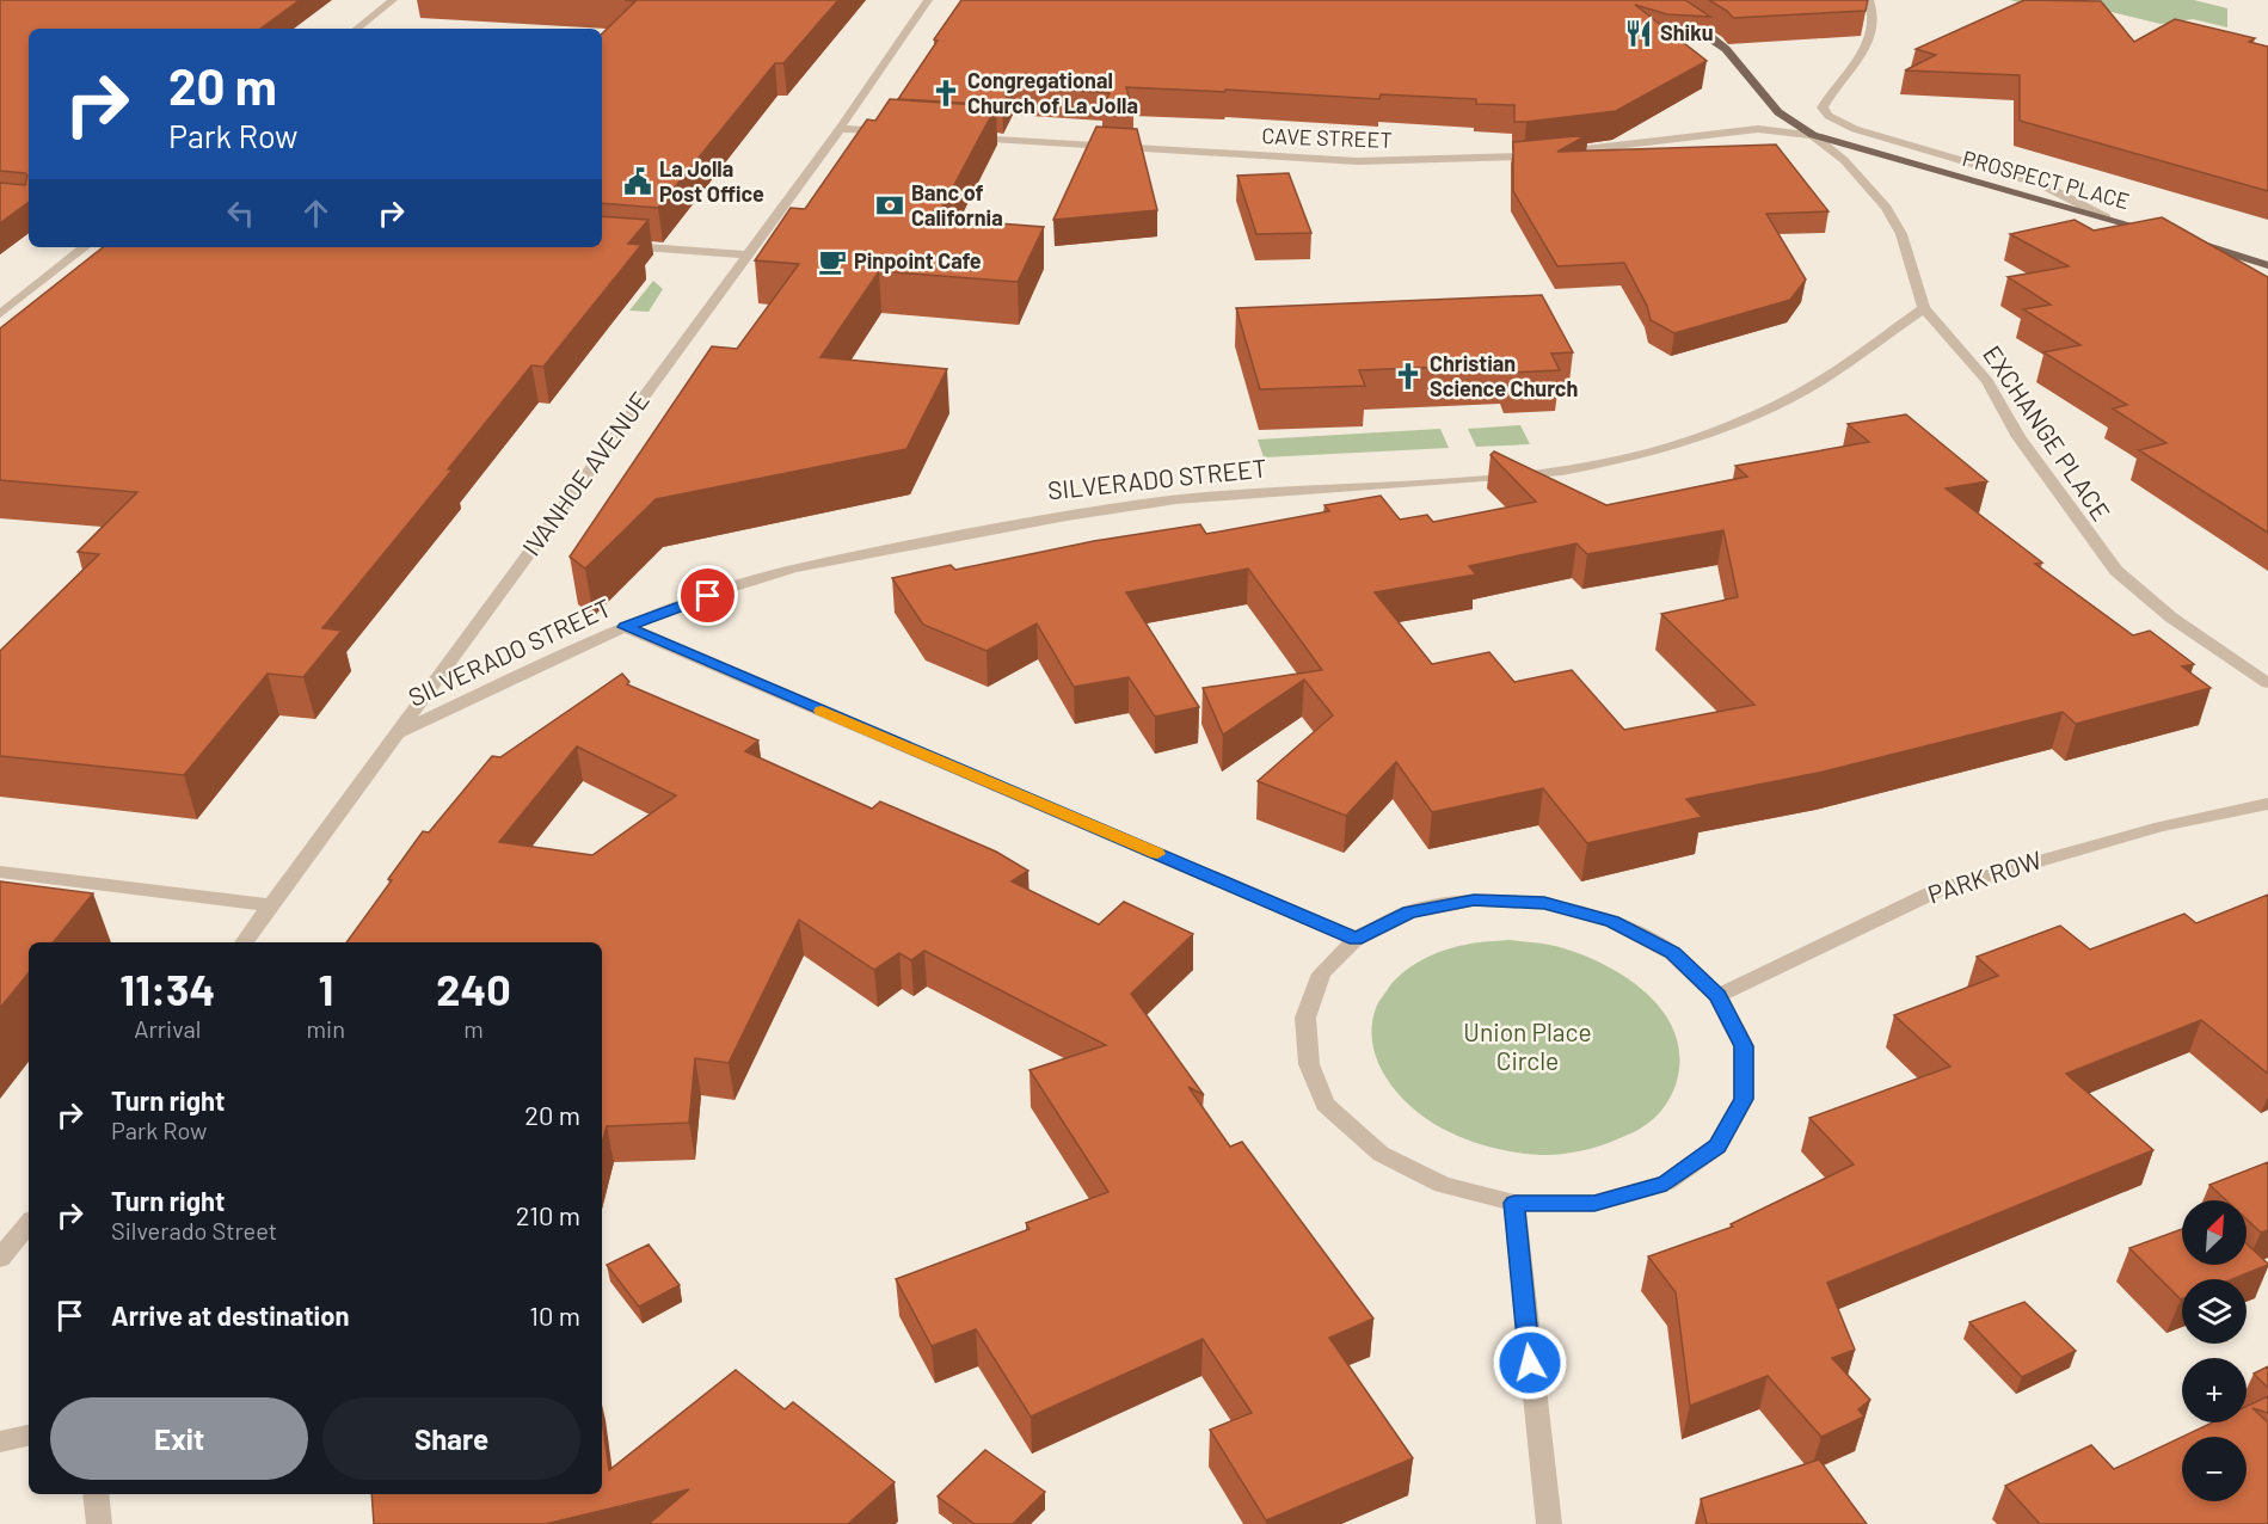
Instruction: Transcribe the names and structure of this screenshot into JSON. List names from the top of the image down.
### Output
{
  "streets": {
    "main road": ["PROSPECT PLACE"],
    "street": [
      "CAVE STREET",
      "EXCHANGE PLACE",
      "IVANHOE AVENUE",
      "SILVERADO STREET",
      "PARK ROW"
    ]
  },
  "crossings": [
    ["CAVE STREET", "PROSPECT PLACE"],
    ["CAVE STREET", "EXCHANGE PLACE"],
    ["PROSPECT PLACE", "EXCHANGE PLACE"],
    ["EXCHANGE PLACE", "SILVERADO STREET"],
    ["IVANHOE AVENUE", "SILVERADO STREET"]
  ],
  "parks": ["Union Place Circle"],
  "places": {
    "restaurant": ["Shiku"],
    "church": ["Congregational Church of La Jolla", "Christian Science Church"],
    "public building": ["La Jolla Post Office"],
    "bank": ["Banc of California"],
    "cafe": ["Pinpoint Cafe"]
  },
  "north": "top right",
  "page": {
    "turn": ["20 m", "Park Row"],
    "eta": [
      "11:34",
      "Arrival",
      "1",
      "min",
      "240",
      "m"
    ],
    "list": [
      {
        "name": "Turn right",
        "note": "Park Row",
        "value": "20 m"
      },
      {
        "name": "Turn right",
        "note": "Silverado Street",
        "value": "210 m"
      },
      {
        "name": "Arrive at destination",
        "value": "10 m"
      }
    ],
    "map_buttons": ["+", "−"],
    "buttons": ["Exit", "Share"]
  }
}
